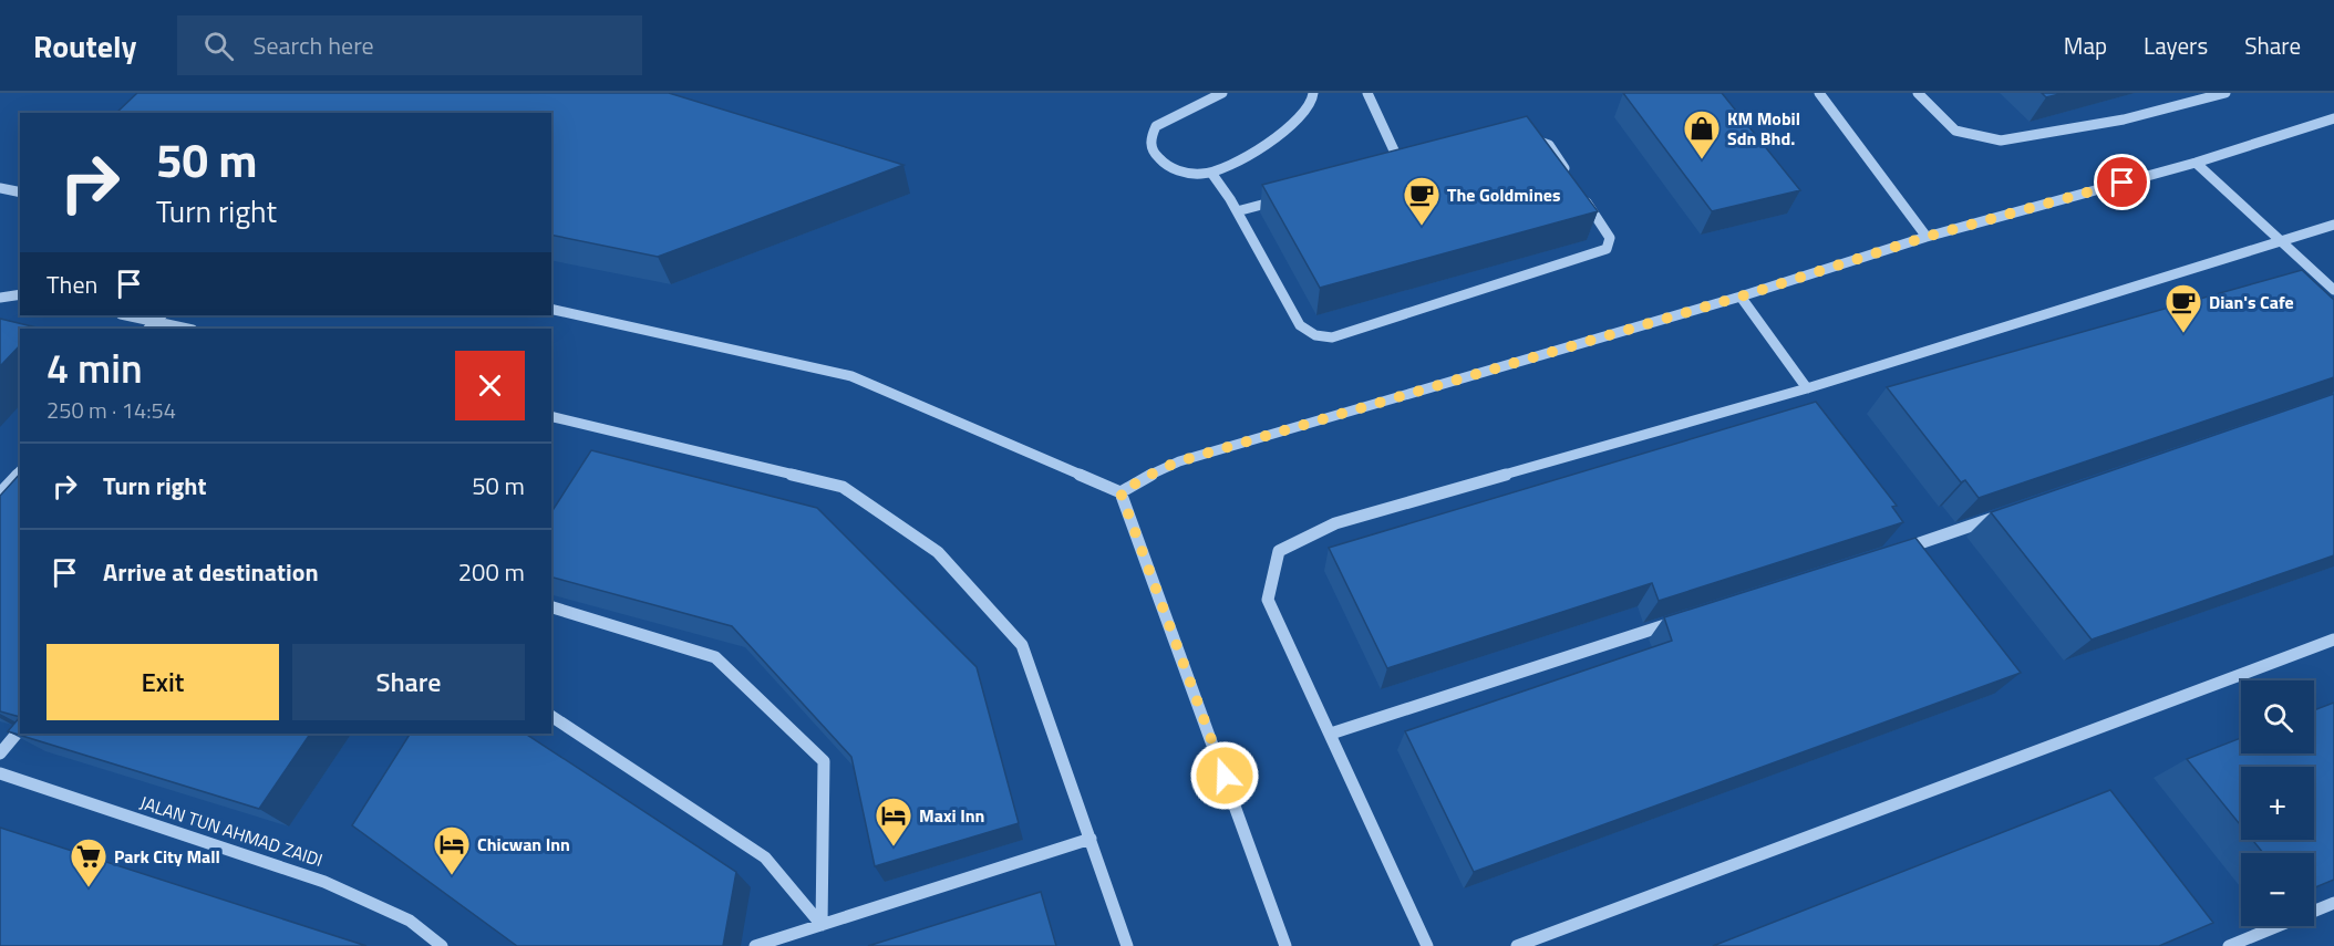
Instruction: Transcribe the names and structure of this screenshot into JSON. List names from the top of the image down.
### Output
{
  "streets": {
    "street": ["JALAN TUN AHMAD ZAIDI"]
  },
  "places": {
    "shop": ["KM Mobil Sdn Bhd."],
    "cafe": ["The Goldmines", "Dian's Cafe"],
    "hotel": ["Maxi Inn", "Chicwan Inn"],
    "supermarket": ["Park City Mall"]
  },
  "page": {
    "header": "Routely",
    "search": "Search here",
    "nav": ["Map", "Layers", "Share"],
    "turn": ["50 m", "Turn right"],
    "then": "Then",
    "heading": ["4 min", "250 m · 14:54"],
    "list": [
      {
        "name": "Turn right",
        "value": "50 m"
      },
      {
        "name": "Arrive at destination",
        "value": "200 m"
      }
    ],
    "buttons": ["Exit", "Share"],
    "map_buttons": ["+", "−"]
  }
}
